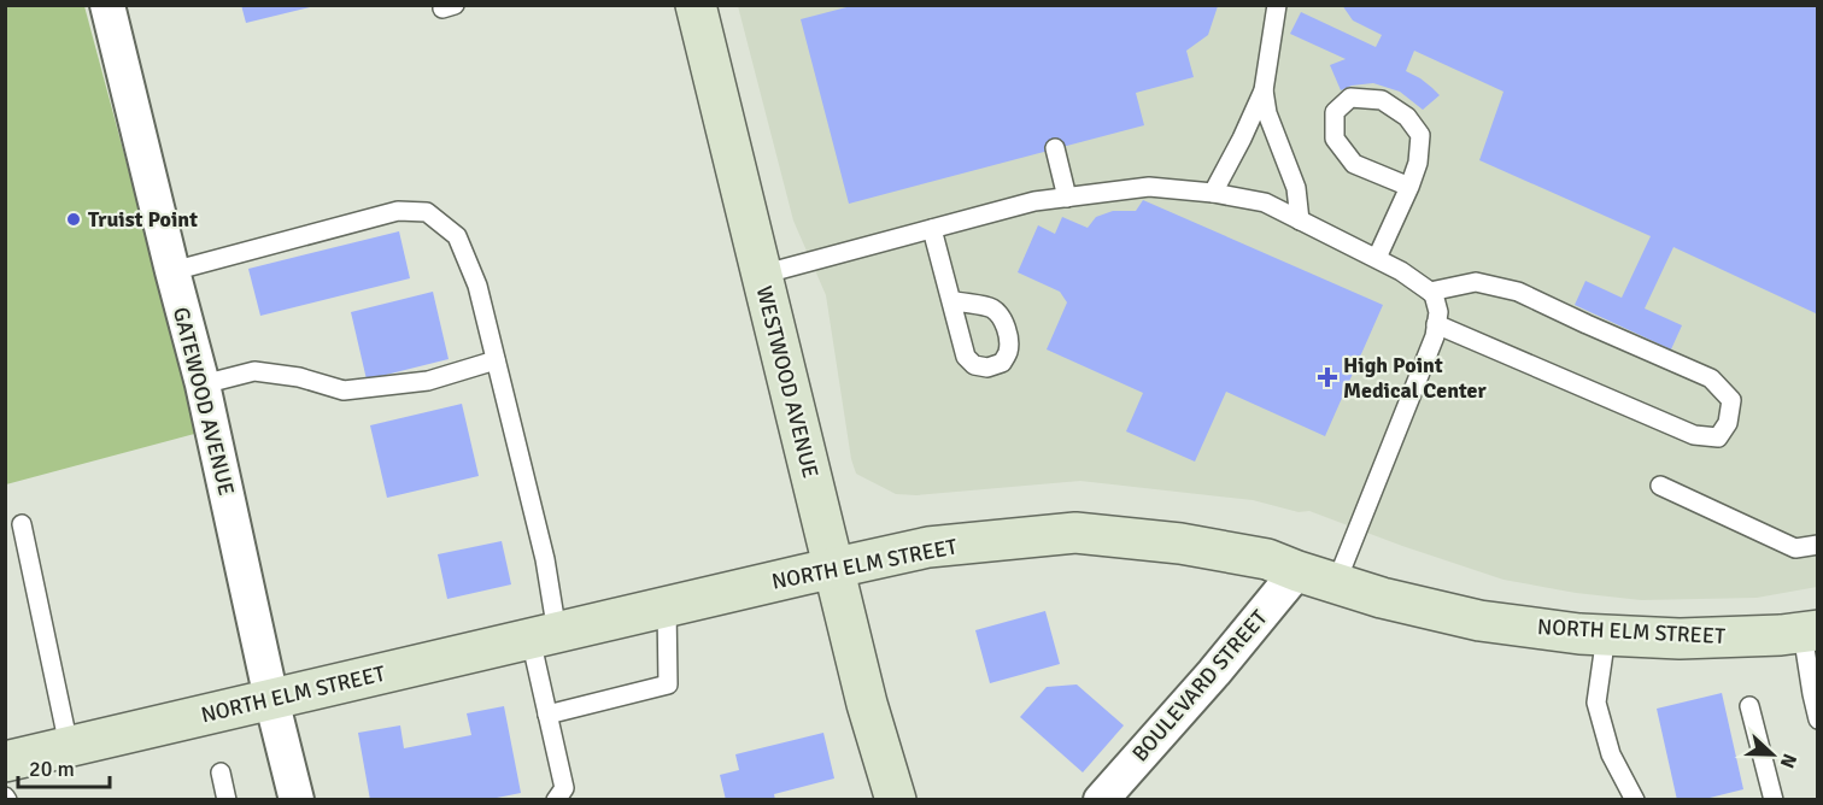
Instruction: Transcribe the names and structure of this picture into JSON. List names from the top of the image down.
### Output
{
  "streets": {
    "street": [
      "WESTWOOD AVENUE",
      "GATEWOOD AVENUE",
      "NORTH ELM STREET",
      "BOULEVARD STREET"
    ]
  },
  "crossings": [
    ["WESTWOOD AVENUE", "NORTH ELM STREET"],
    ["GATEWOOD AVENUE", "NORTH ELM STREET"],
    ["NORTH ELM STREET", "BOULEVARD STREET"]
  ],
  "places": {
    "other": ["Truist Point"],
    "health": ["High Point Medical Center"]
  },
  "scale_bar": "20 m",
  "north": "right"
}
